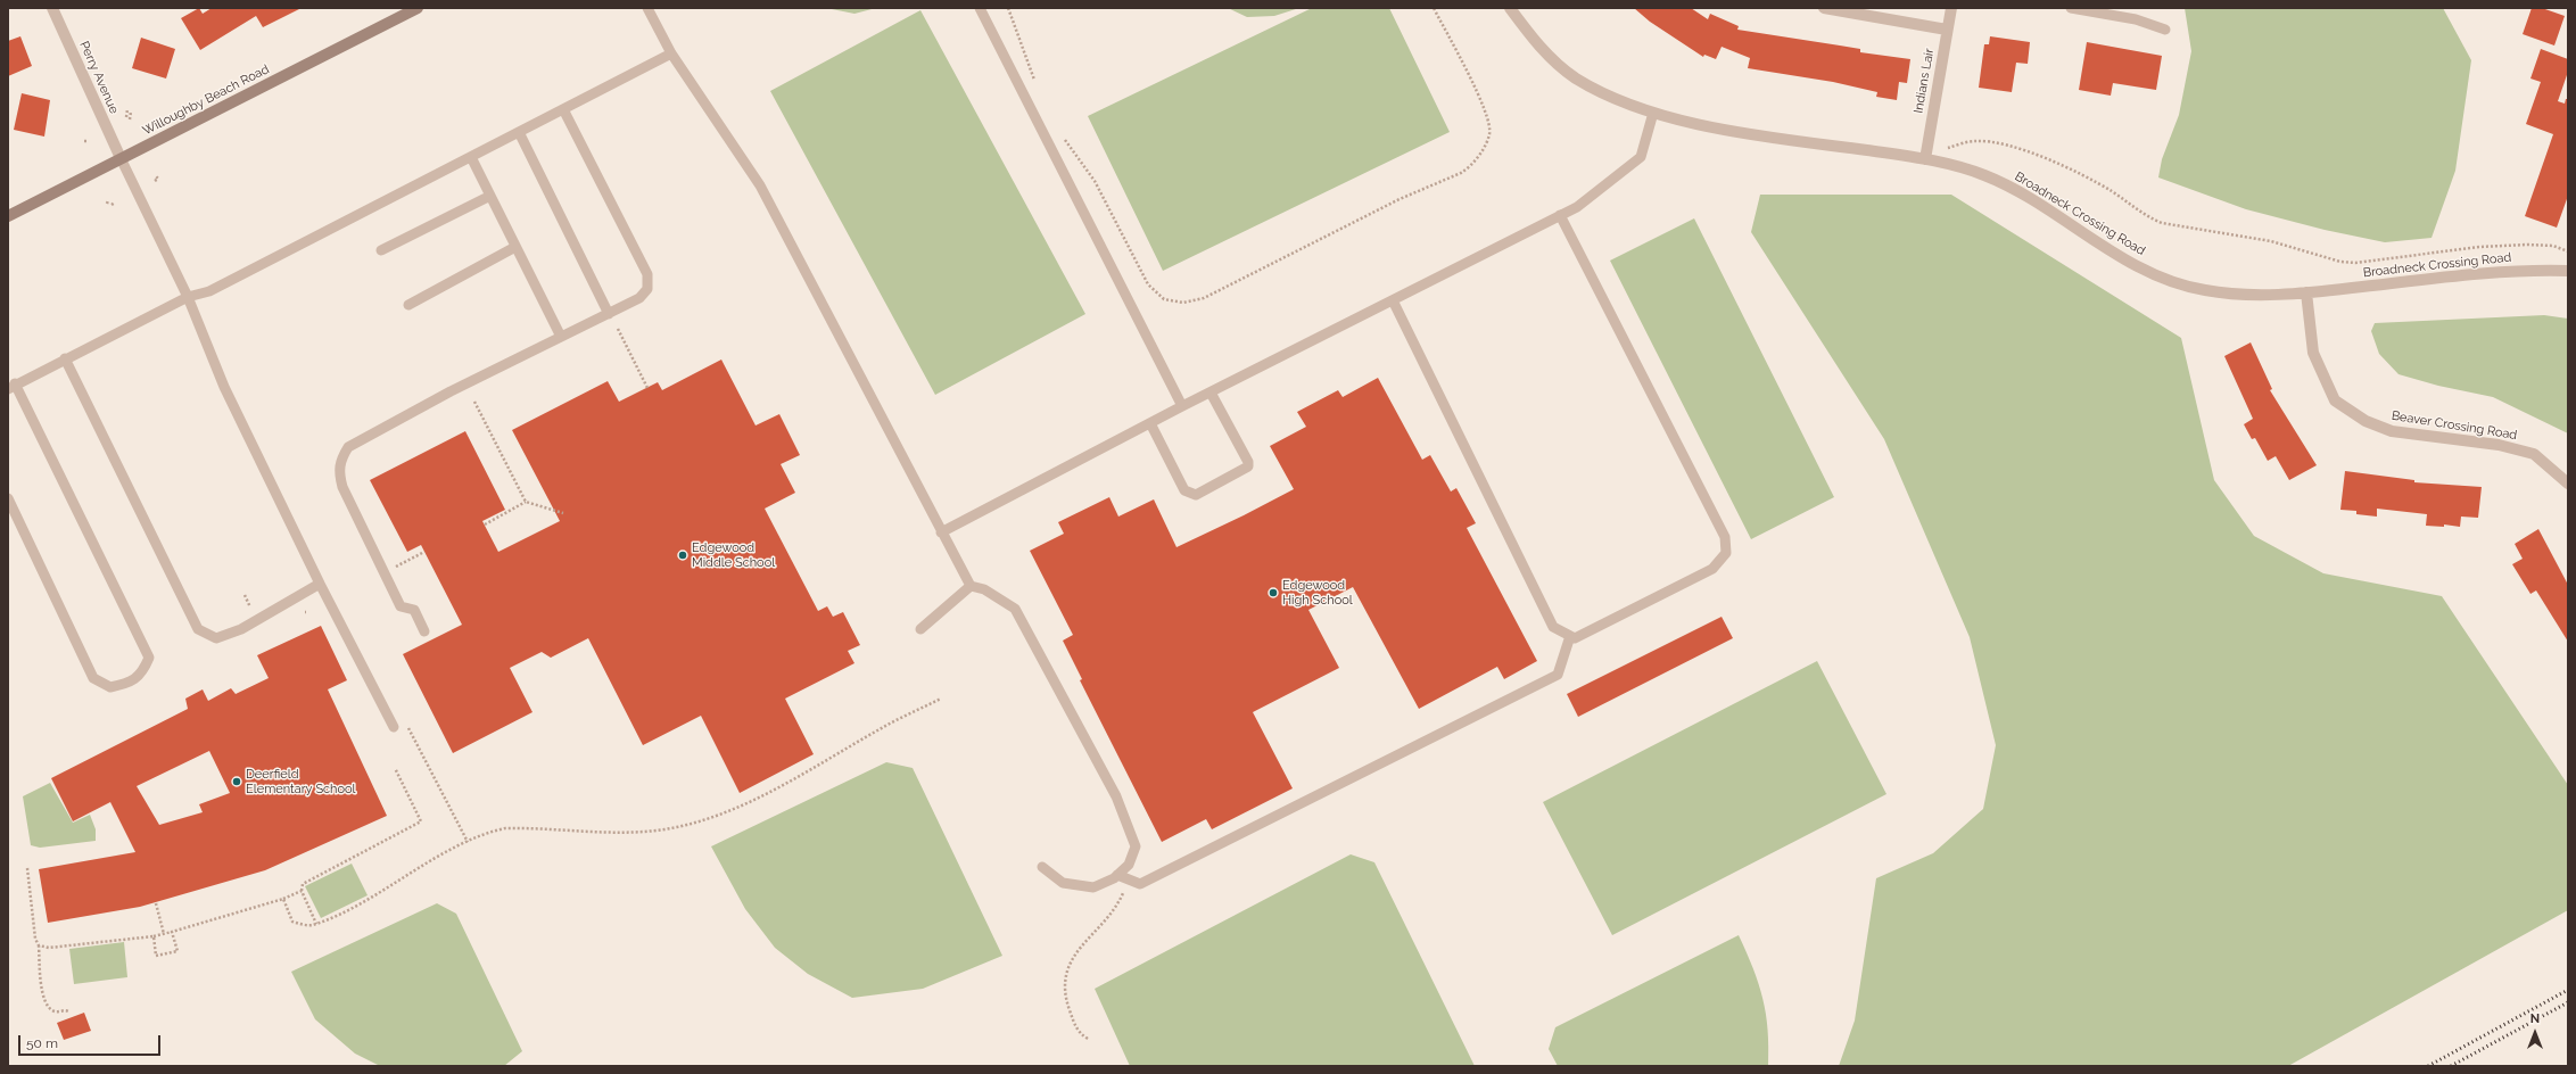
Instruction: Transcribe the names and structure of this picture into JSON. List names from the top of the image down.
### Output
{
  "streets": {
    "street": [
      "Perry Avenue",
      "Indians Lair",
      "Willoughby Beach Road",
      "Broadneck Crossing Road",
      "Beaver Crossing Road"
    ]
  },
  "crossings": [
    ["Perry Avenue", "Willoughby Beach Road"],
    ["Indians Lair", "Broadneck Crossing Road"],
    ["Broadneck Crossing Road", "Beaver Crossing Road"]
  ],
  "places": ["Edgewood Middle School", "Edgewood High School", "Deerfield Elementary School"],
  "scale_bar": "50 m",
  "north": "top"
}
